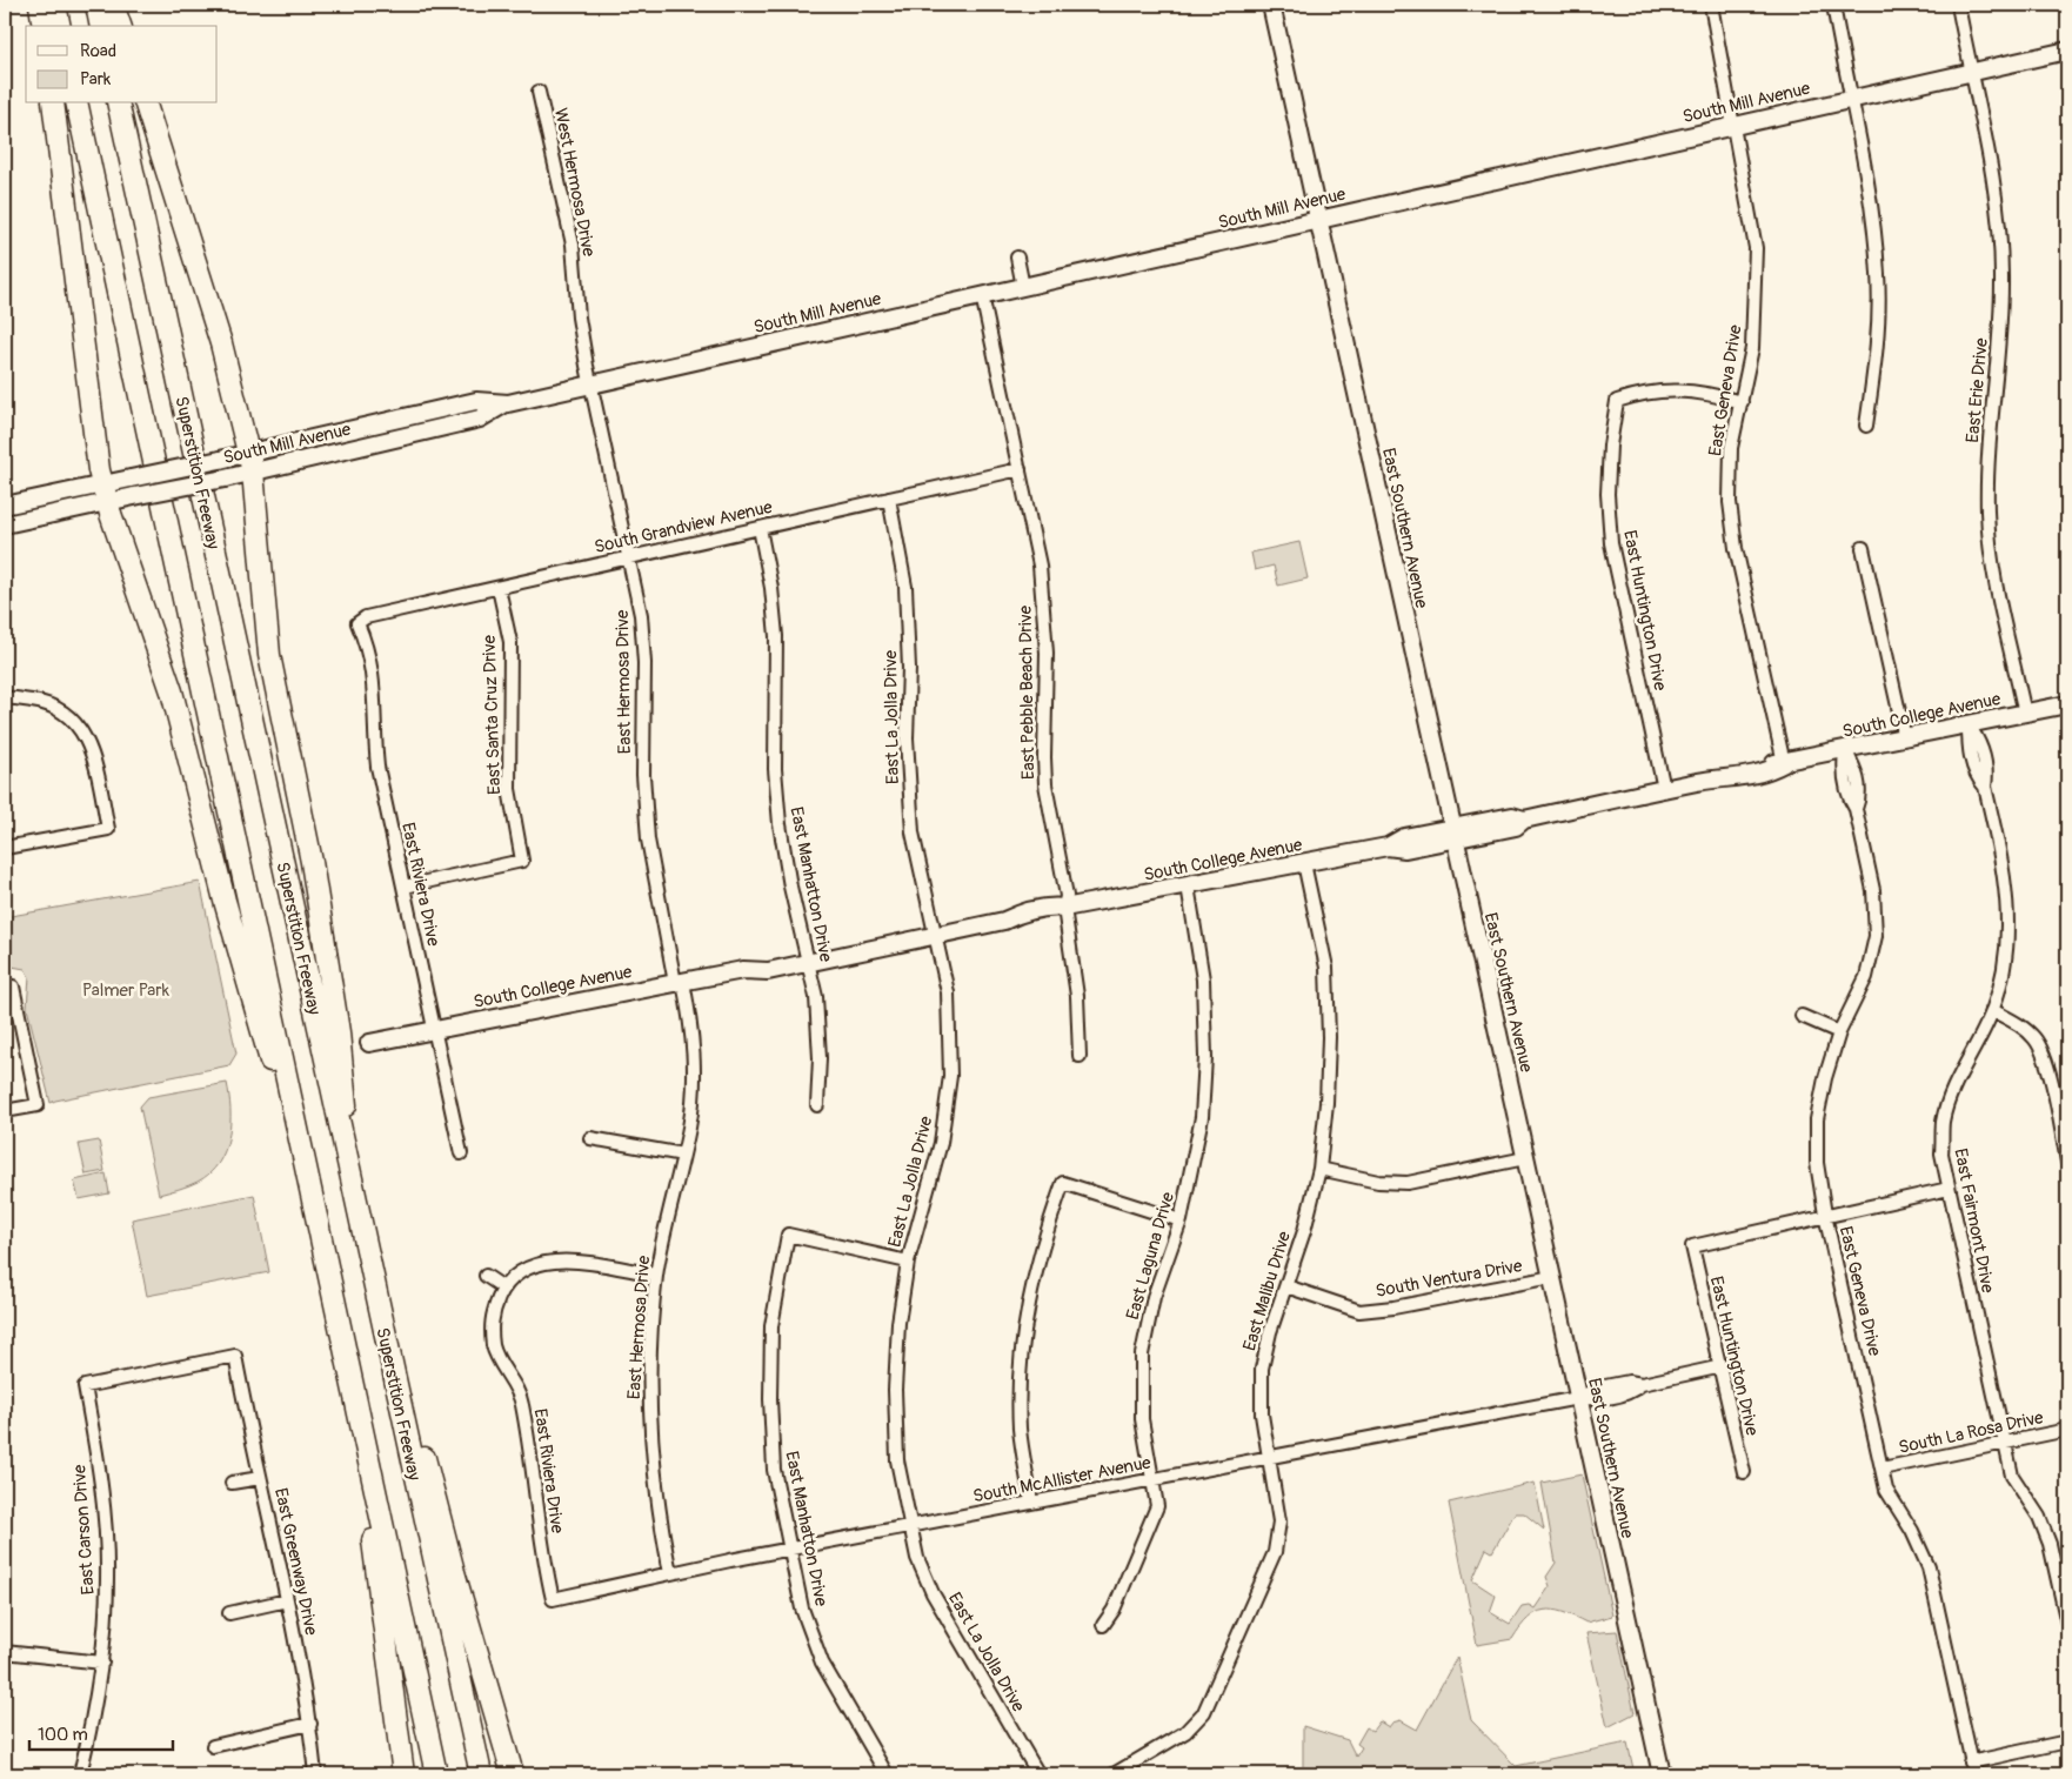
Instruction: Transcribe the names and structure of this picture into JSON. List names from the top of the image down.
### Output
{
  "streets": {
    "highway": ["Superstition Freeway"],
    "main road": ["South Mill Avenue", "East Southern Avenue", "South College Avenue"],
    "street": [
      "West Hermosa Drive",
      "East Geneva Drive",
      "East Erie Drive",
      "South Grandview Avenue",
      "East Huntington Drive",
      "East Hermosa Drive",
      "East Pebble Beach Drive",
      "East Santa Cruz Drive",
      "East La Jolla Drive",
      "East Riviera Drive",
      "East Manhatton Drive",
      "East Fairmont Drive",
      "East Laguna Drive",
      "South Ventura Drive",
      "East Malibu Drive",
      "South La Rosa Drive",
      "South McAllister Avenue",
      "East Carson Drive",
      "East Greenway Drive"
    ]
  },
  "crossings": [
    ["South Mill Avenue", "West Hermosa Drive"],
    ["South Mill Avenue", "East Geneva Drive"],
    ["South Mill Avenue", "East Erie Drive"],
    ["South Mill Avenue", "East Southern Avenue"],
    ["South Mill Avenue", "East Hermosa Drive"],
    ["South Mill Avenue", "East Pebble Beach Drive"],
    ["West Hermosa Drive", "East Hermosa Drive"],
    ["East Geneva Drive", "East Huntington Drive"],
    ["East Geneva Drive", "South College Avenue"],
    ["East Geneva Drive", "South La Rosa Drive"],
    ["East Erie Drive", "South College Avenue"],
    ["South Grandview Avenue", "East Hermosa Drive"],
    ["South Grandview Avenue", "East Pebble Beach Drive"],
    ["South Grandview Avenue", "East Santa Cruz Drive"],
    ["South Grandview Avenue", "East La Jolla Drive"],
    ["South Grandview Avenue", "East Riviera Drive"],
    ["South Grandview Avenue", "East Manhatton Drive"],
    ["East Southern Avenue", "South College Avenue"],
    ["East Southern Avenue", "South Ventura Drive"],
    ["East Southern Avenue", "South McAllister Avenue"],
    ["East Huntington Drive", "South College Avenue"],
    ["East Huntington Drive", "South McAllister Avenue"],
    ["East Hermosa Drive", "South College Avenue"],
    ["East Hermosa Drive", "South McAllister Avenue"],
    ["East Pebble Beach Drive", "South College Avenue"],
    ["East Santa Cruz Drive", "East Riviera Drive"],
    ["South College Avenue", "East La Jolla Drive"],
    ["South College Avenue", "East Riviera Drive"],
    ["South College Avenue", "East Manhatton Drive"],
    ["South College Avenue", "East Fairmont Drive"],
    ["South College Avenue", "East Laguna Drive"],
    ["South College Avenue", "East Malibu Drive"],
    ["East La Jolla Drive", "East Manhatton Drive"],
    ["East La Jolla Drive", "South McAllister Avenue"],
    ["East Riviera Drive", "South McAllister Avenue"],
    ["East Manhatton Drive", "South McAllister Avenue"],
    ["East Fairmont Drive", "South La Rosa Drive"],
    ["East Laguna Drive", "South McAllister Avenue"],
    ["South Ventura Drive", "East Malibu Drive"],
    ["East Malibu Drive", "South McAllister Avenue"],
    ["East Carson Drive", "East Greenway Drive"]
  ],
  "parks": ["Palmer Park"],
  "legend": ["Road", "Park"],
  "scale_bar": "100 m"
}
